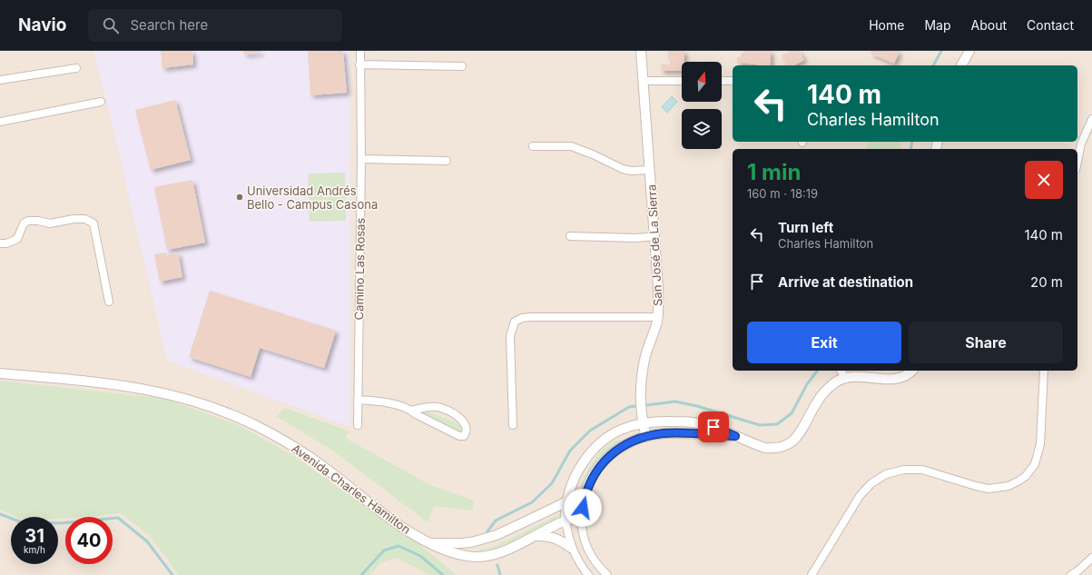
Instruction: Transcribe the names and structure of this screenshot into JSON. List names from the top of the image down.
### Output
{
  "streets": {
    "street": ["San José de La Sierra", "Camino Las Rosas", "Avenida Charles Hamilton"]
  },
  "places": ["Universidad Andrés Bello - Campus Casona"],
  "north": "top",
  "page": {
    "header": "Navio",
    "search": "Search here",
    "nav": [
      "Home",
      "Map",
      "About",
      "Contact"
    ],
    "turn": ["140 m", "Charles Hamilton"],
    "heading": ["1 min", "160 m · 18:19"],
    "list": [
      {
        "name": "Turn left",
        "note": "Charles Hamilton",
        "value": "140 m"
      },
      {
        "name": "Arrive at destination",
        "value": "20 m"
      }
    ],
    "buttons": ["Exit", "Share"],
    "speed": "31 km/h",
    "limit": "40"
  }
}
